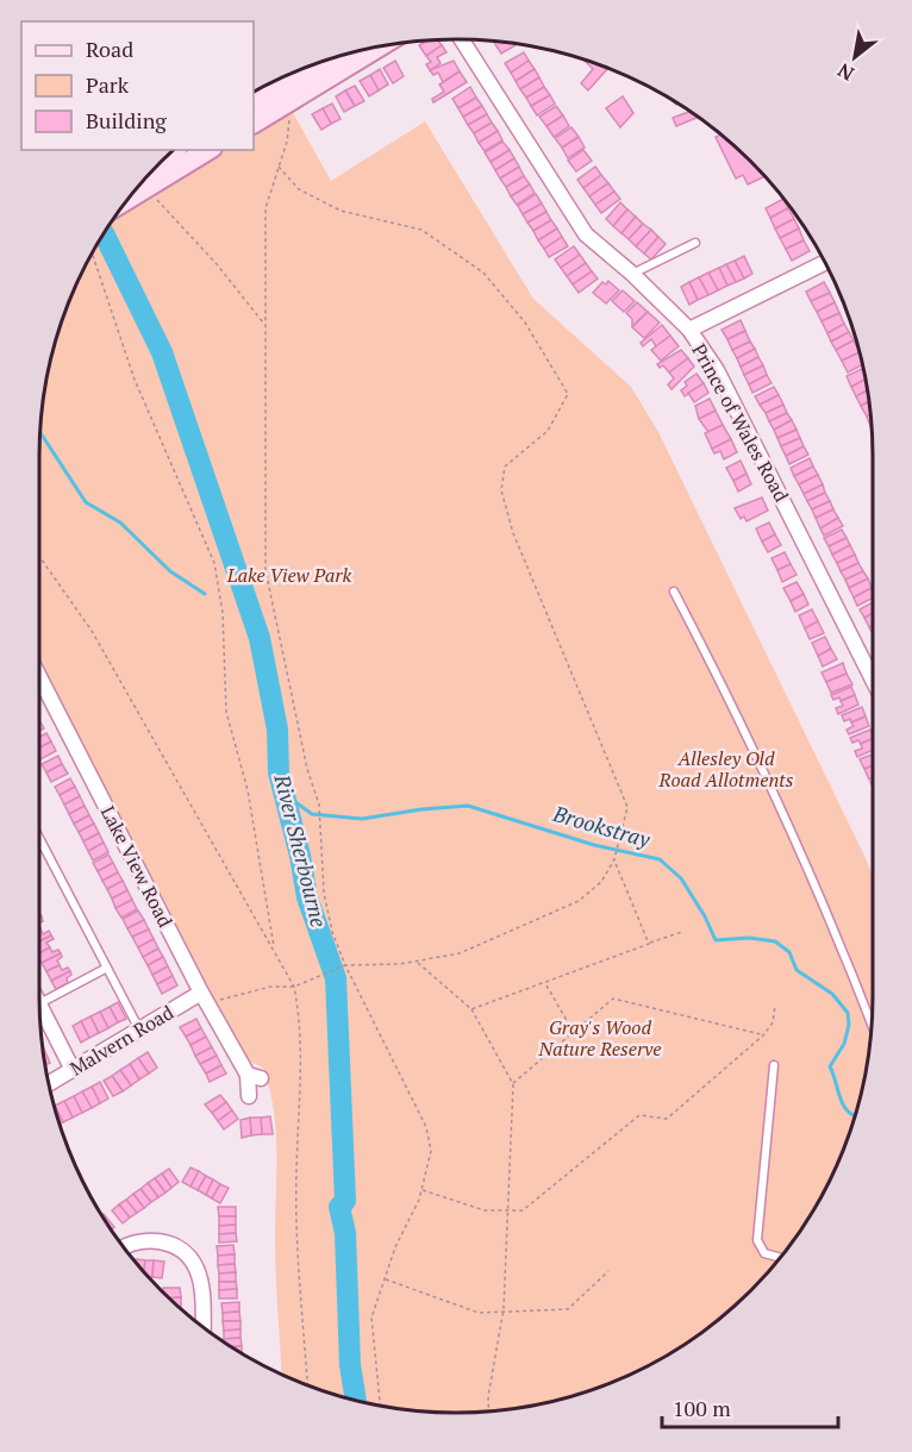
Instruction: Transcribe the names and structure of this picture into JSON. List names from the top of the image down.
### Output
{
  "streets": {
    "street": ["Prince of Wales Road", "Lake View Road", "Malvern Road"]
  },
  "crossings": [
    ["Lake View Road", "Malvern Road"]
  ],
  "water": ["Brookstray", "River Sherbourne"],
  "parks": ["Lake View Park", "Allesley Old Road Allotments", "Gray's Wood Nature Reserve"],
  "legend": ["Road", "Park", "Building"],
  "scale_bar": "100 m",
  "north": "bottom left"
}
